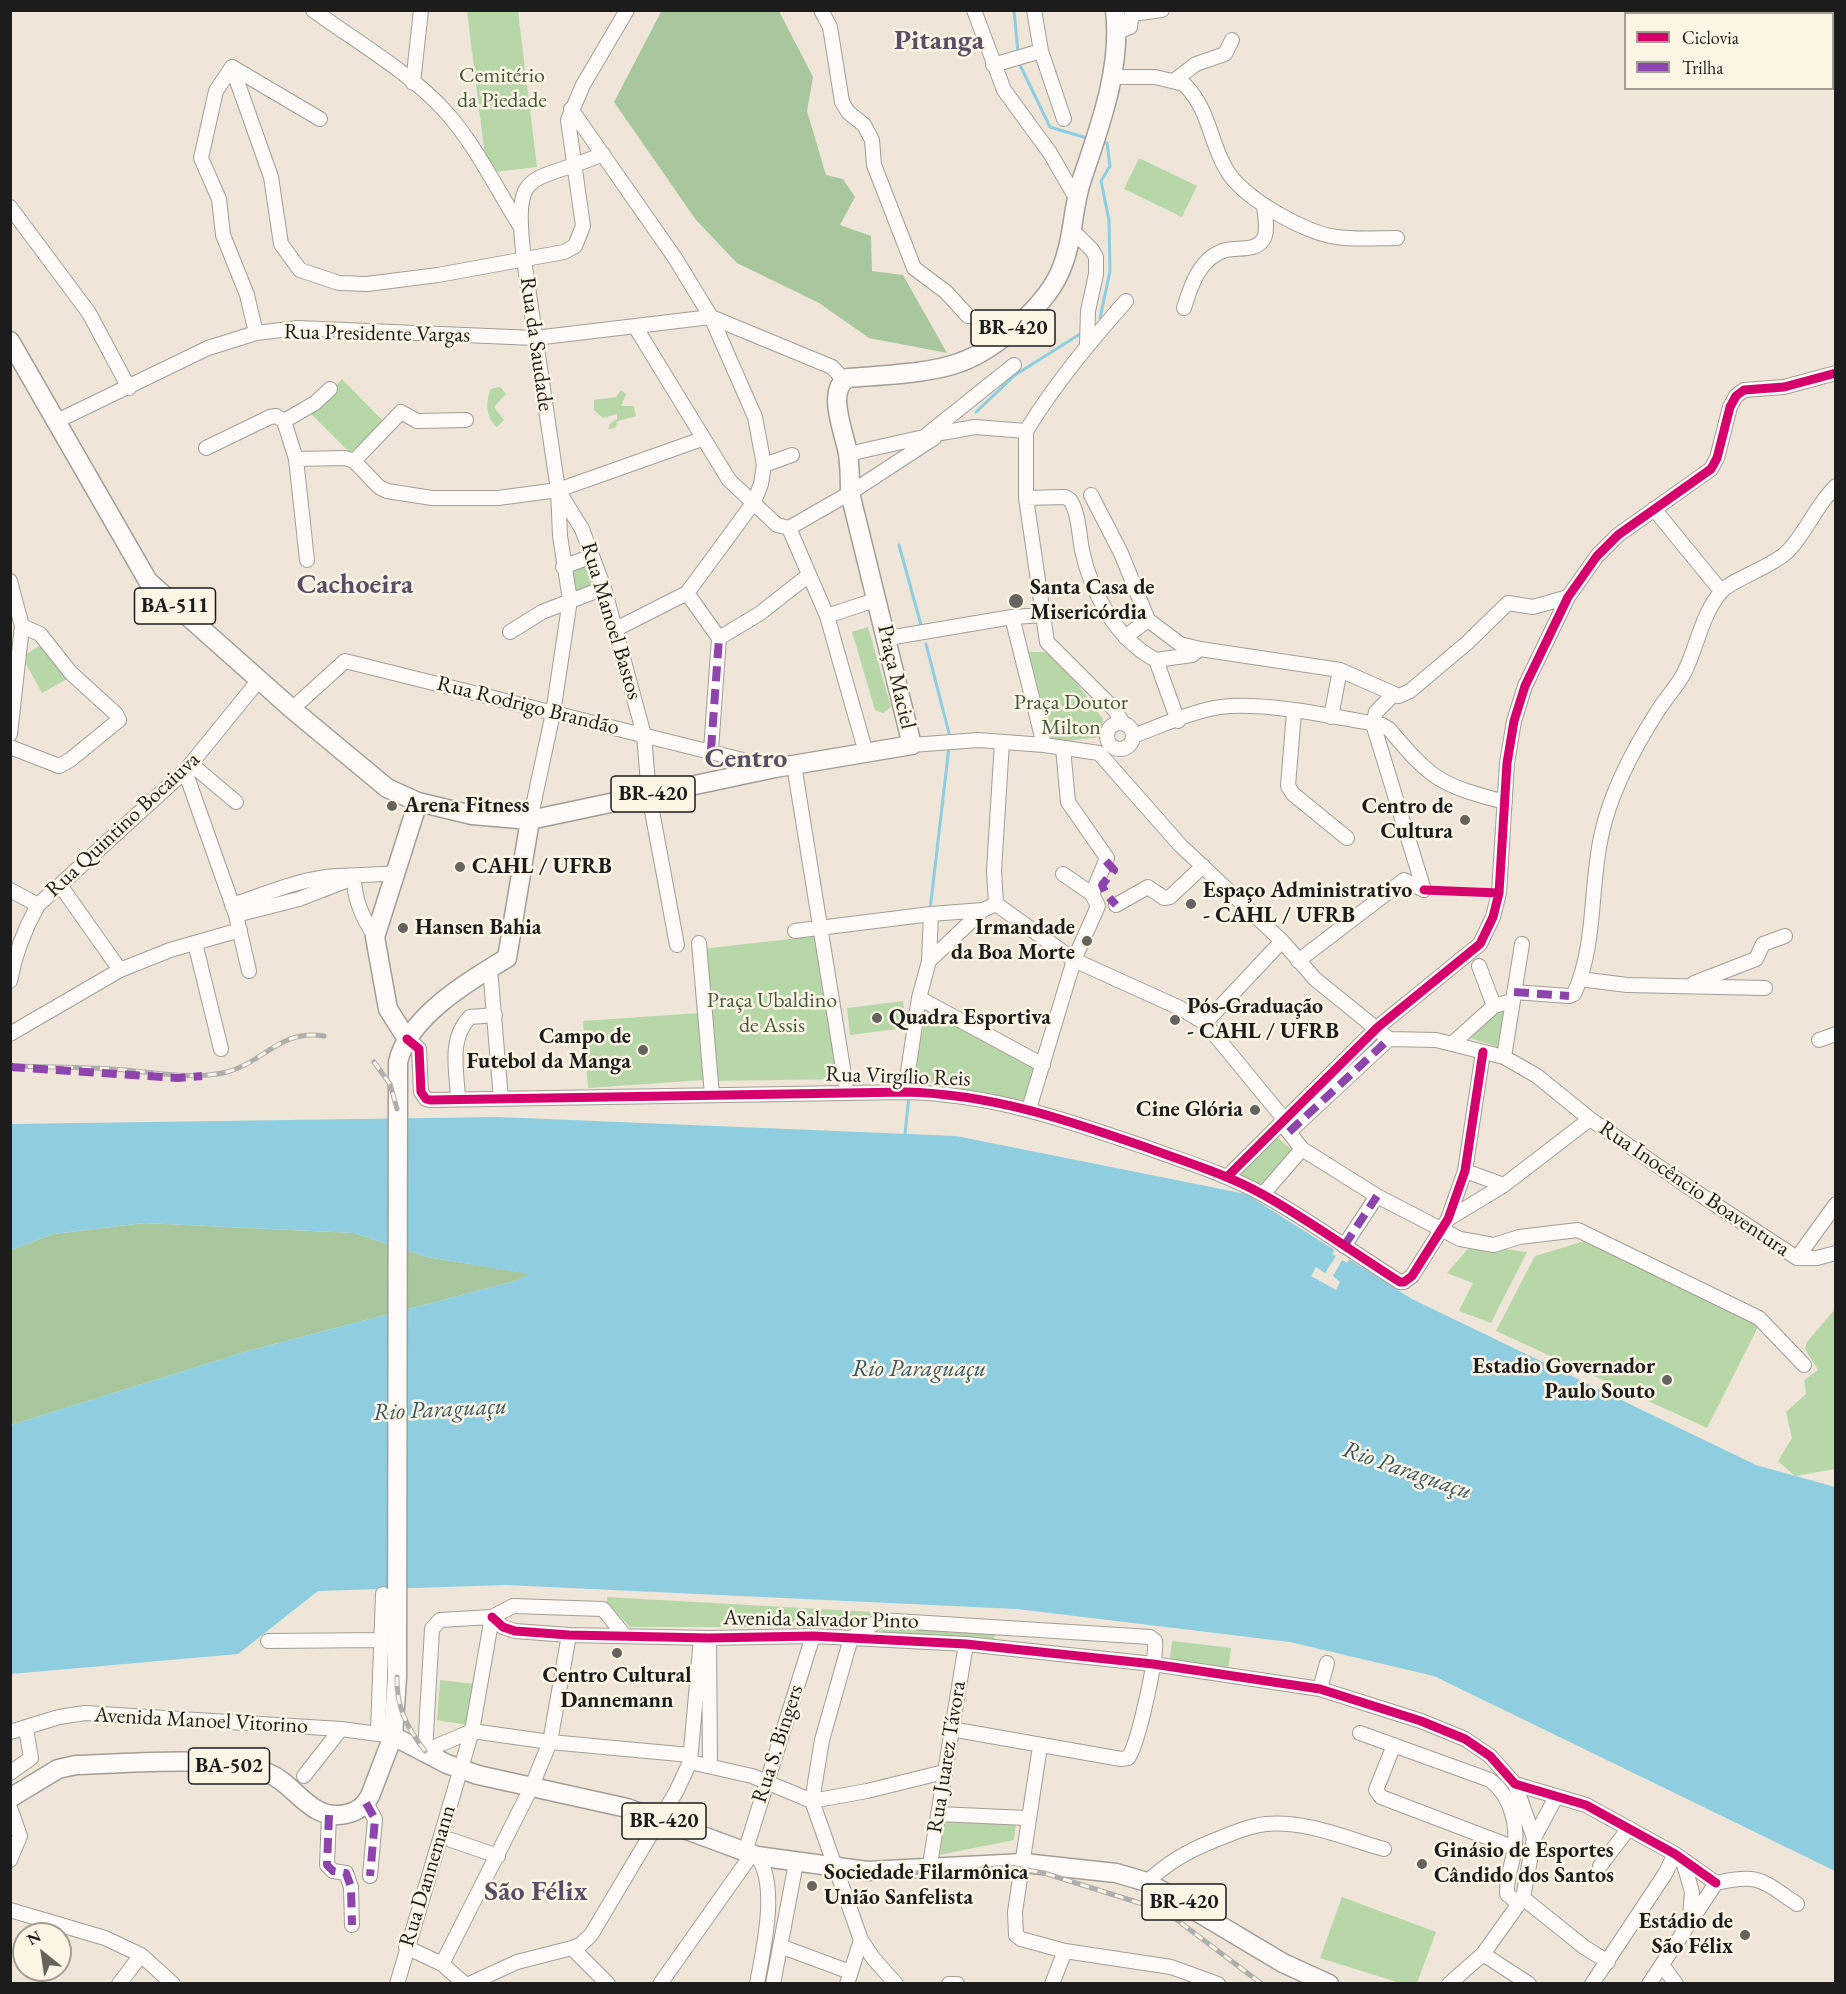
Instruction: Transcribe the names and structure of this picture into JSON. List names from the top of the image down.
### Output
{
  "streets": {
    "main road": [
      "BR-420",
      "BA-511",
      "Praça Maciel",
      "BA-502"
    ],
    "street": [
      "Rua Presidente Vargas",
      "Rua da Saudade",
      "Rua Manoel Bastos",
      "Rua Rodrigo Brandão",
      "Rua Quintino Bocaiuva",
      "Rua Virgílio Reis",
      "Rua Inocêncio Boaventura",
      "Avenida Salvador Pinto",
      "Avenida Manoel Vitorino",
      "Rua S. Bingers",
      "Rua Juarez Távora",
      "Rua Dannemann"
    ]
  },
  "crossings": [
    ["BR-420", "BA-511"],
    ["BR-420", "Rua Manoel Bastos"],
    ["BR-420", "Praça Maciel"],
    ["BR-420", "Rua Rodrigo Brandão"],
    ["BR-420", "Avenida Manoel Vitorino"],
    ["BR-420", "Rua S. Bingers"],
    ["BR-420", "Rua Juarez Távora"],
    ["BR-420", "Rua Dannemann"],
    ["Rua Presidente Vargas", "Rua da Saudade"],
    ["Rua Presidente Vargas", "BA-511"],
    ["Rua da Saudade", "Rua Manoel Bastos"],
    ["BA-511", "Rua Rodrigo Brandão"],
    ["BA-511", "Rua Quintino Bocaiuva"],
    ["Rua Manoel Bastos", "Rua Rodrigo Brandão"],
    ["Avenida Salvador Pinto", "Rua S. Bingers"],
    ["Avenida Salvador Pinto", "Rua Juarez Távora"],
    ["Avenida Salvador Pinto", "Rua Dannemann"]
  ],
  "districts": [
    "Pitanga",
    "Cachoeira",
    "Centro",
    "São Félix"
  ],
  "water": ["Rio Paraguaçu"],
  "parks": ["Cemitério da Piedade", "Praça Doutor Milton", "Praça Ubaldino de Assis"],
  "places": [
    "Santa Casa de Misericórdia",
    "Arena Fitness",
    "Centro de Cultura",
    "CAHL / UFRB",
    "Espaço Administrativo - CAHL / UFRB",
    "Hansen Bahia",
    "Irmandade da Boa Morte",
    "Quadra Esportiva",
    "Pós-Graduação - CAHL / UFRB",
    "Campo de Futebol da Manga",
    "Cine Glória",
    "Estadio Governador Paulo Souto",
    "Centro Cultural Dannemann",
    "Ginásio de Esportes Cândido dos Santos",
    "Sociedade Filarmônica União Sanfelista",
    "Estádio de São Félix"
  ],
  "legend": ["Ciclovia", "Trilha"],
  "north": "top left"
}
